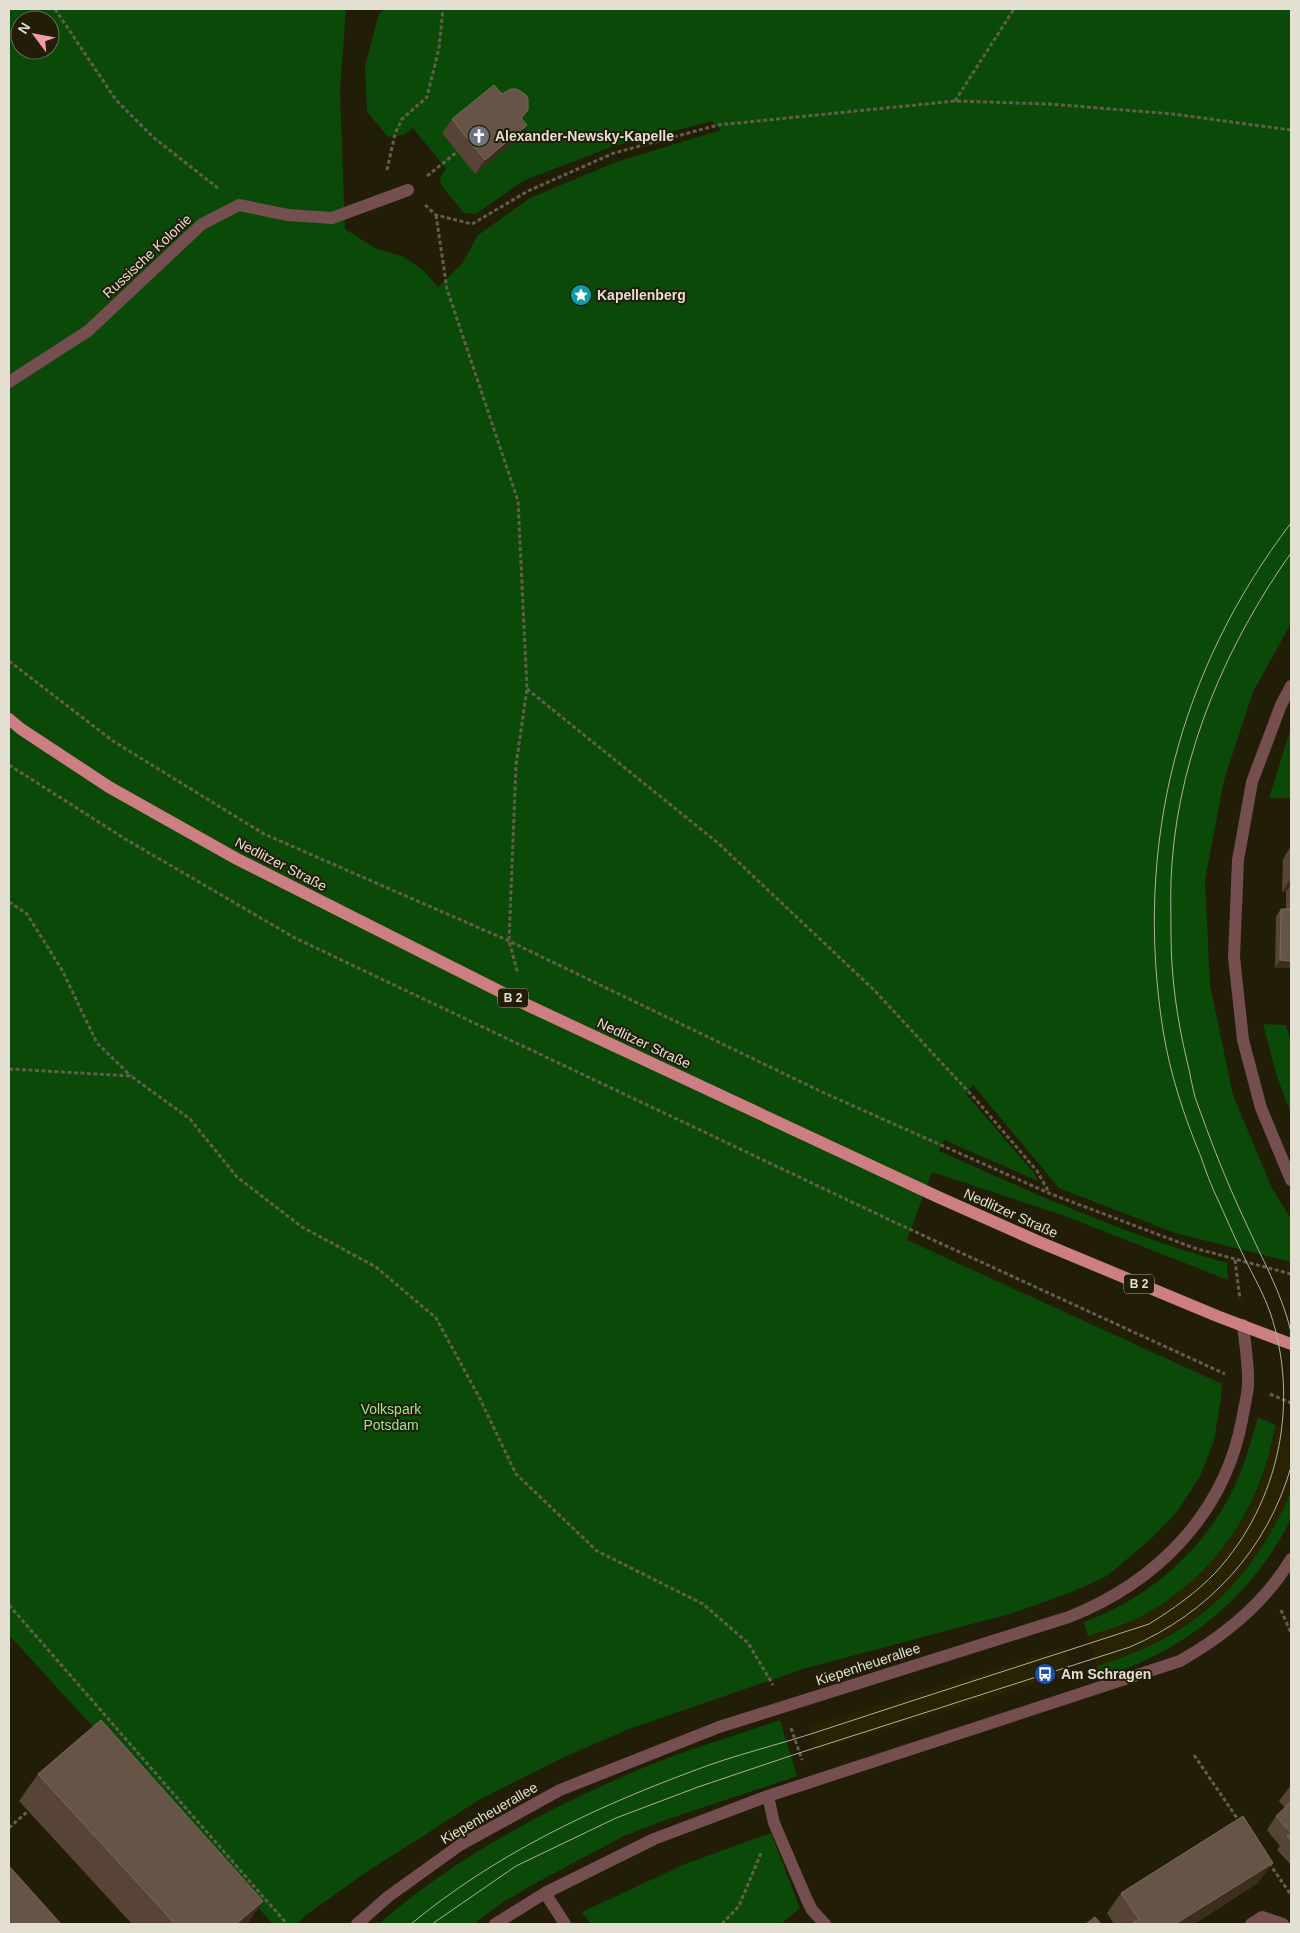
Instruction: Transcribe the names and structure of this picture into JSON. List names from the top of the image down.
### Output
{
  "streets": {
    "main road": ["Nedlitzer Straße", "B 2"],
    "street": ["Russische Kolonie", "Kiepenheuerallee"]
  },
  "crossings": [
    ["Nedlitzer Straße", "Kiepenheuerallee"]
  ],
  "parks": ["Volkspark Potsdam"],
  "places": {
    "church": ["Alexander-Newsky-Kapelle"],
    "place": ["Kapellenberg"],
    "bus stop": ["Am Schragen"]
  },
  "north": "top left"
}
